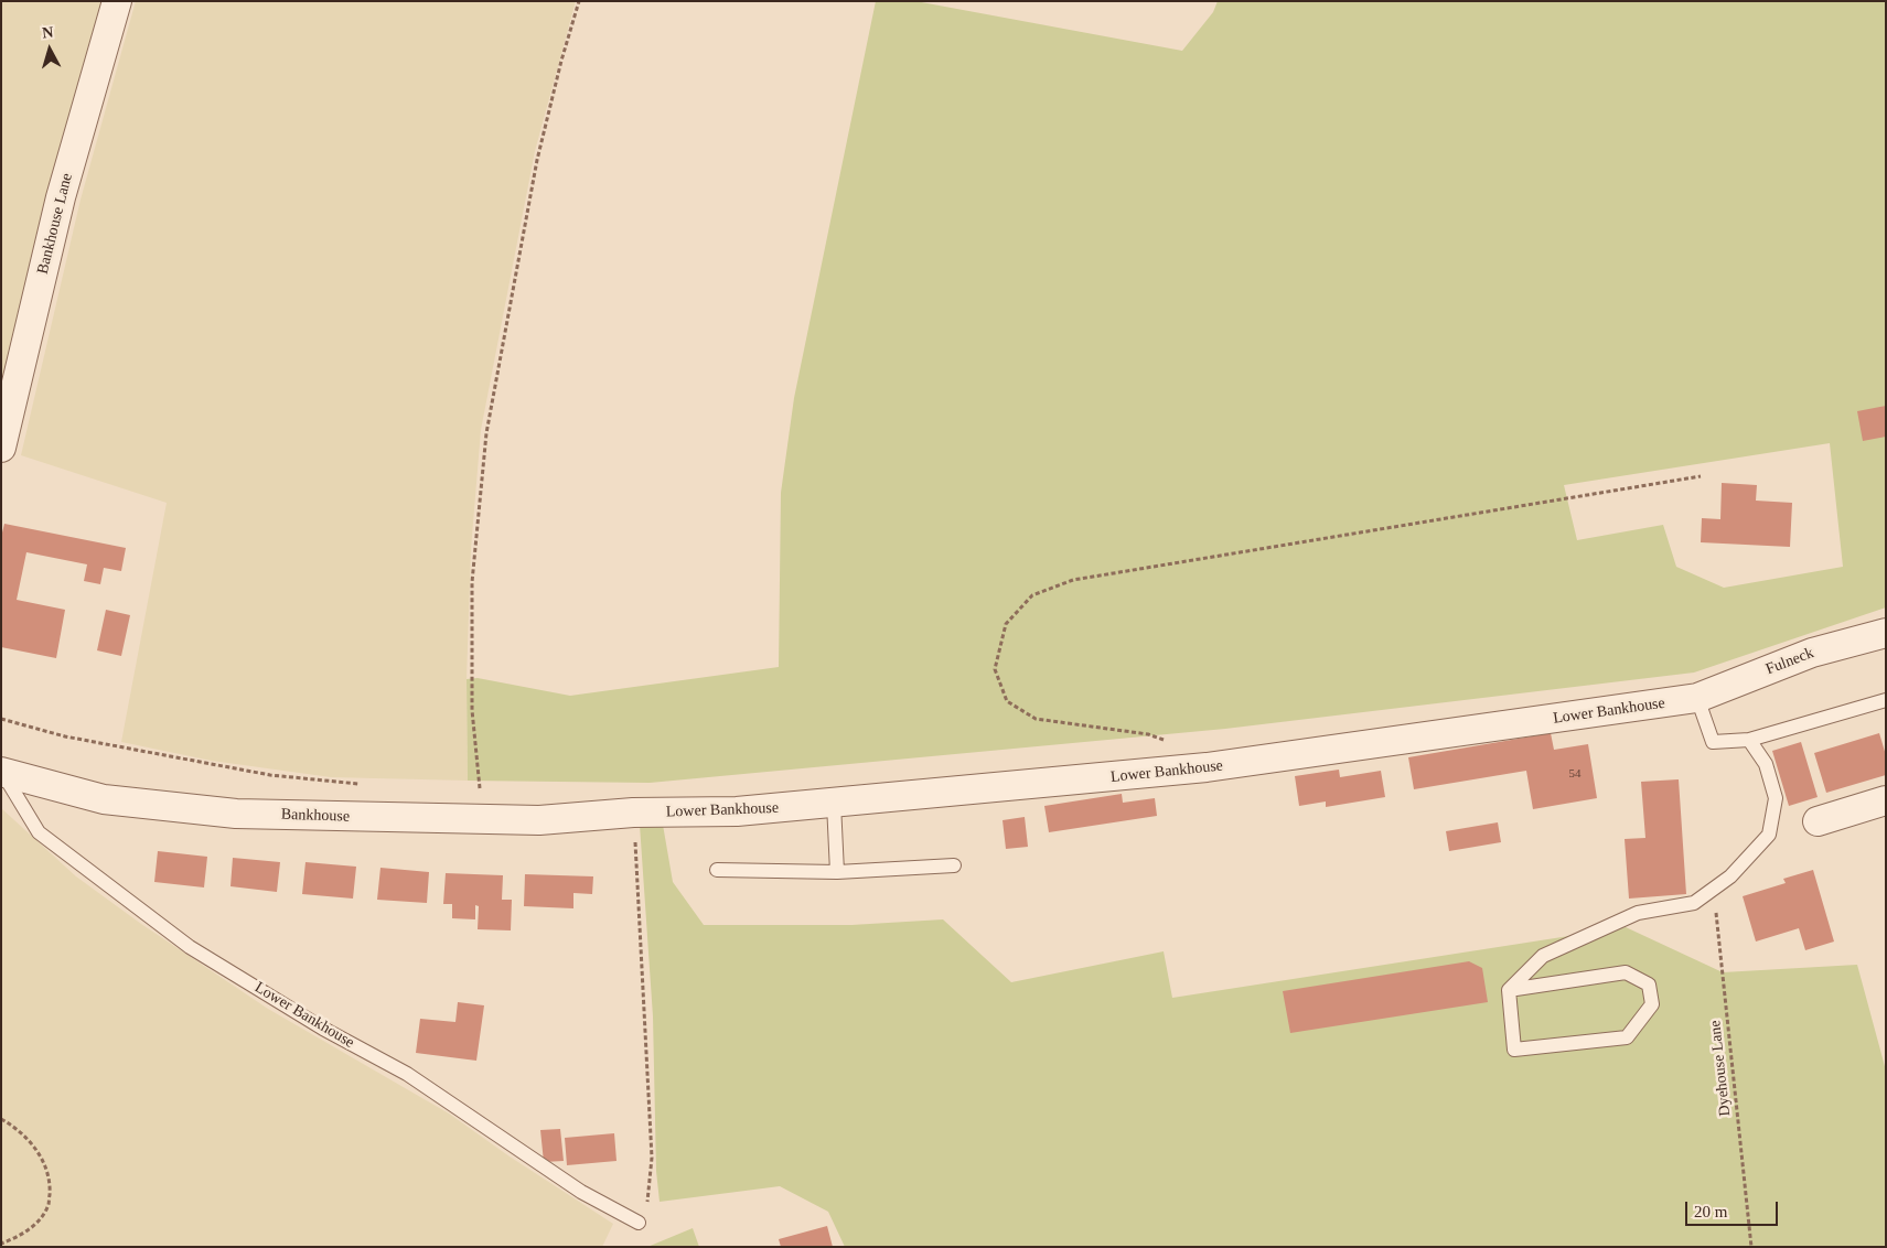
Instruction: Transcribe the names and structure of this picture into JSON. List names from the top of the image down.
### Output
{
  "streets": {
    "street": [
      "Bankhouse Lane",
      "Fulneck",
      "Lower Bankhouse",
      "Bankhouse"
    ],
    "path": ["Dyehouse Lane"]
  },
  "crossings": [
    ["Fulneck", "Lower Bankhouse"],
    ["Lower Bankhouse", "Bankhouse"]
  ],
  "house_numbers": ["54"],
  "scale_bar": "20 m",
  "north": "top"
}
